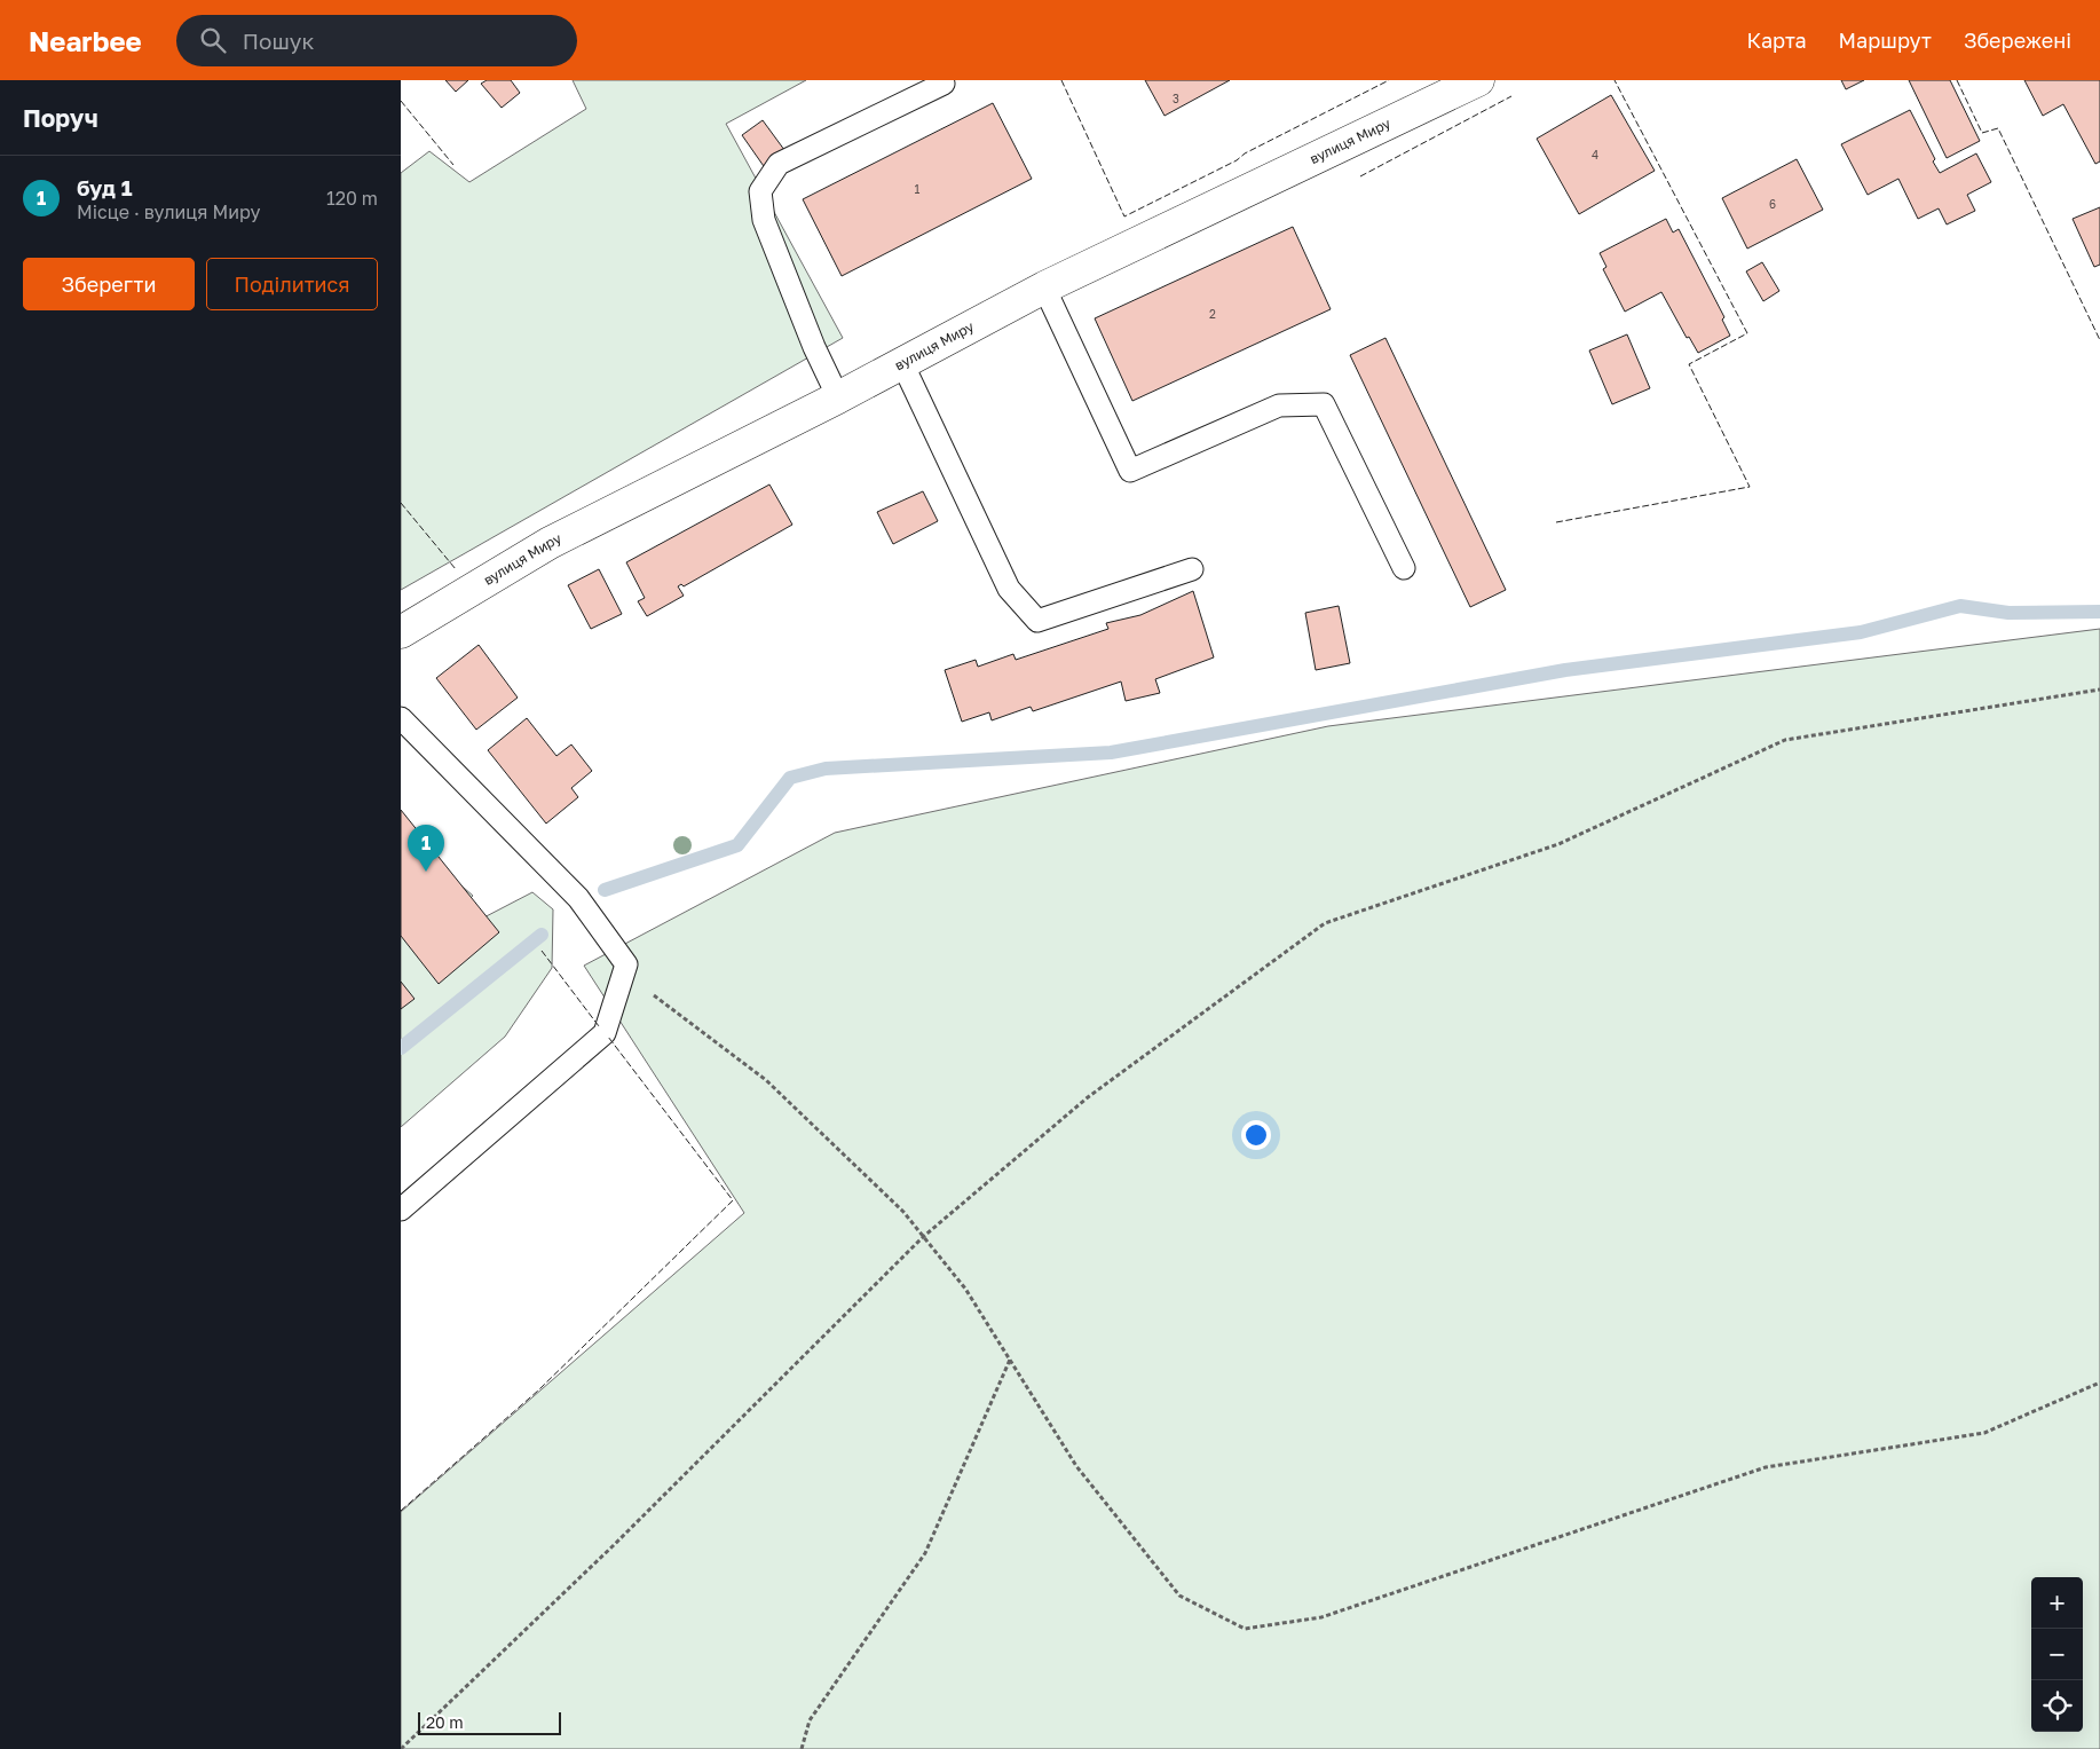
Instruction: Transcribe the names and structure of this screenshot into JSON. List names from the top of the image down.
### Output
{
  "streets": {
    "street": ["вулиця Миру"]
  },
  "house_numbers": [
    "3",
    "4",
    "1",
    "6",
    "2"
  ],
  "scale_bar": "20 m",
  "page": {
    "header": "Nearbee",
    "search": "Пошук",
    "nav": ["Карта", "Маршрут", "Збережені"],
    "heading": "Поруч",
    "list": [
      {
        "mark": "1",
        "name": "буд 1",
        "note": "Місце · вулиця Миру",
        "value": "120 m"
      }
    ],
    "buttons": ["Зберегти", "Поділитися"],
    "pins": "1",
    "map_buttons": ["+", "−"],
    "scale": "20 m"
  }
}
